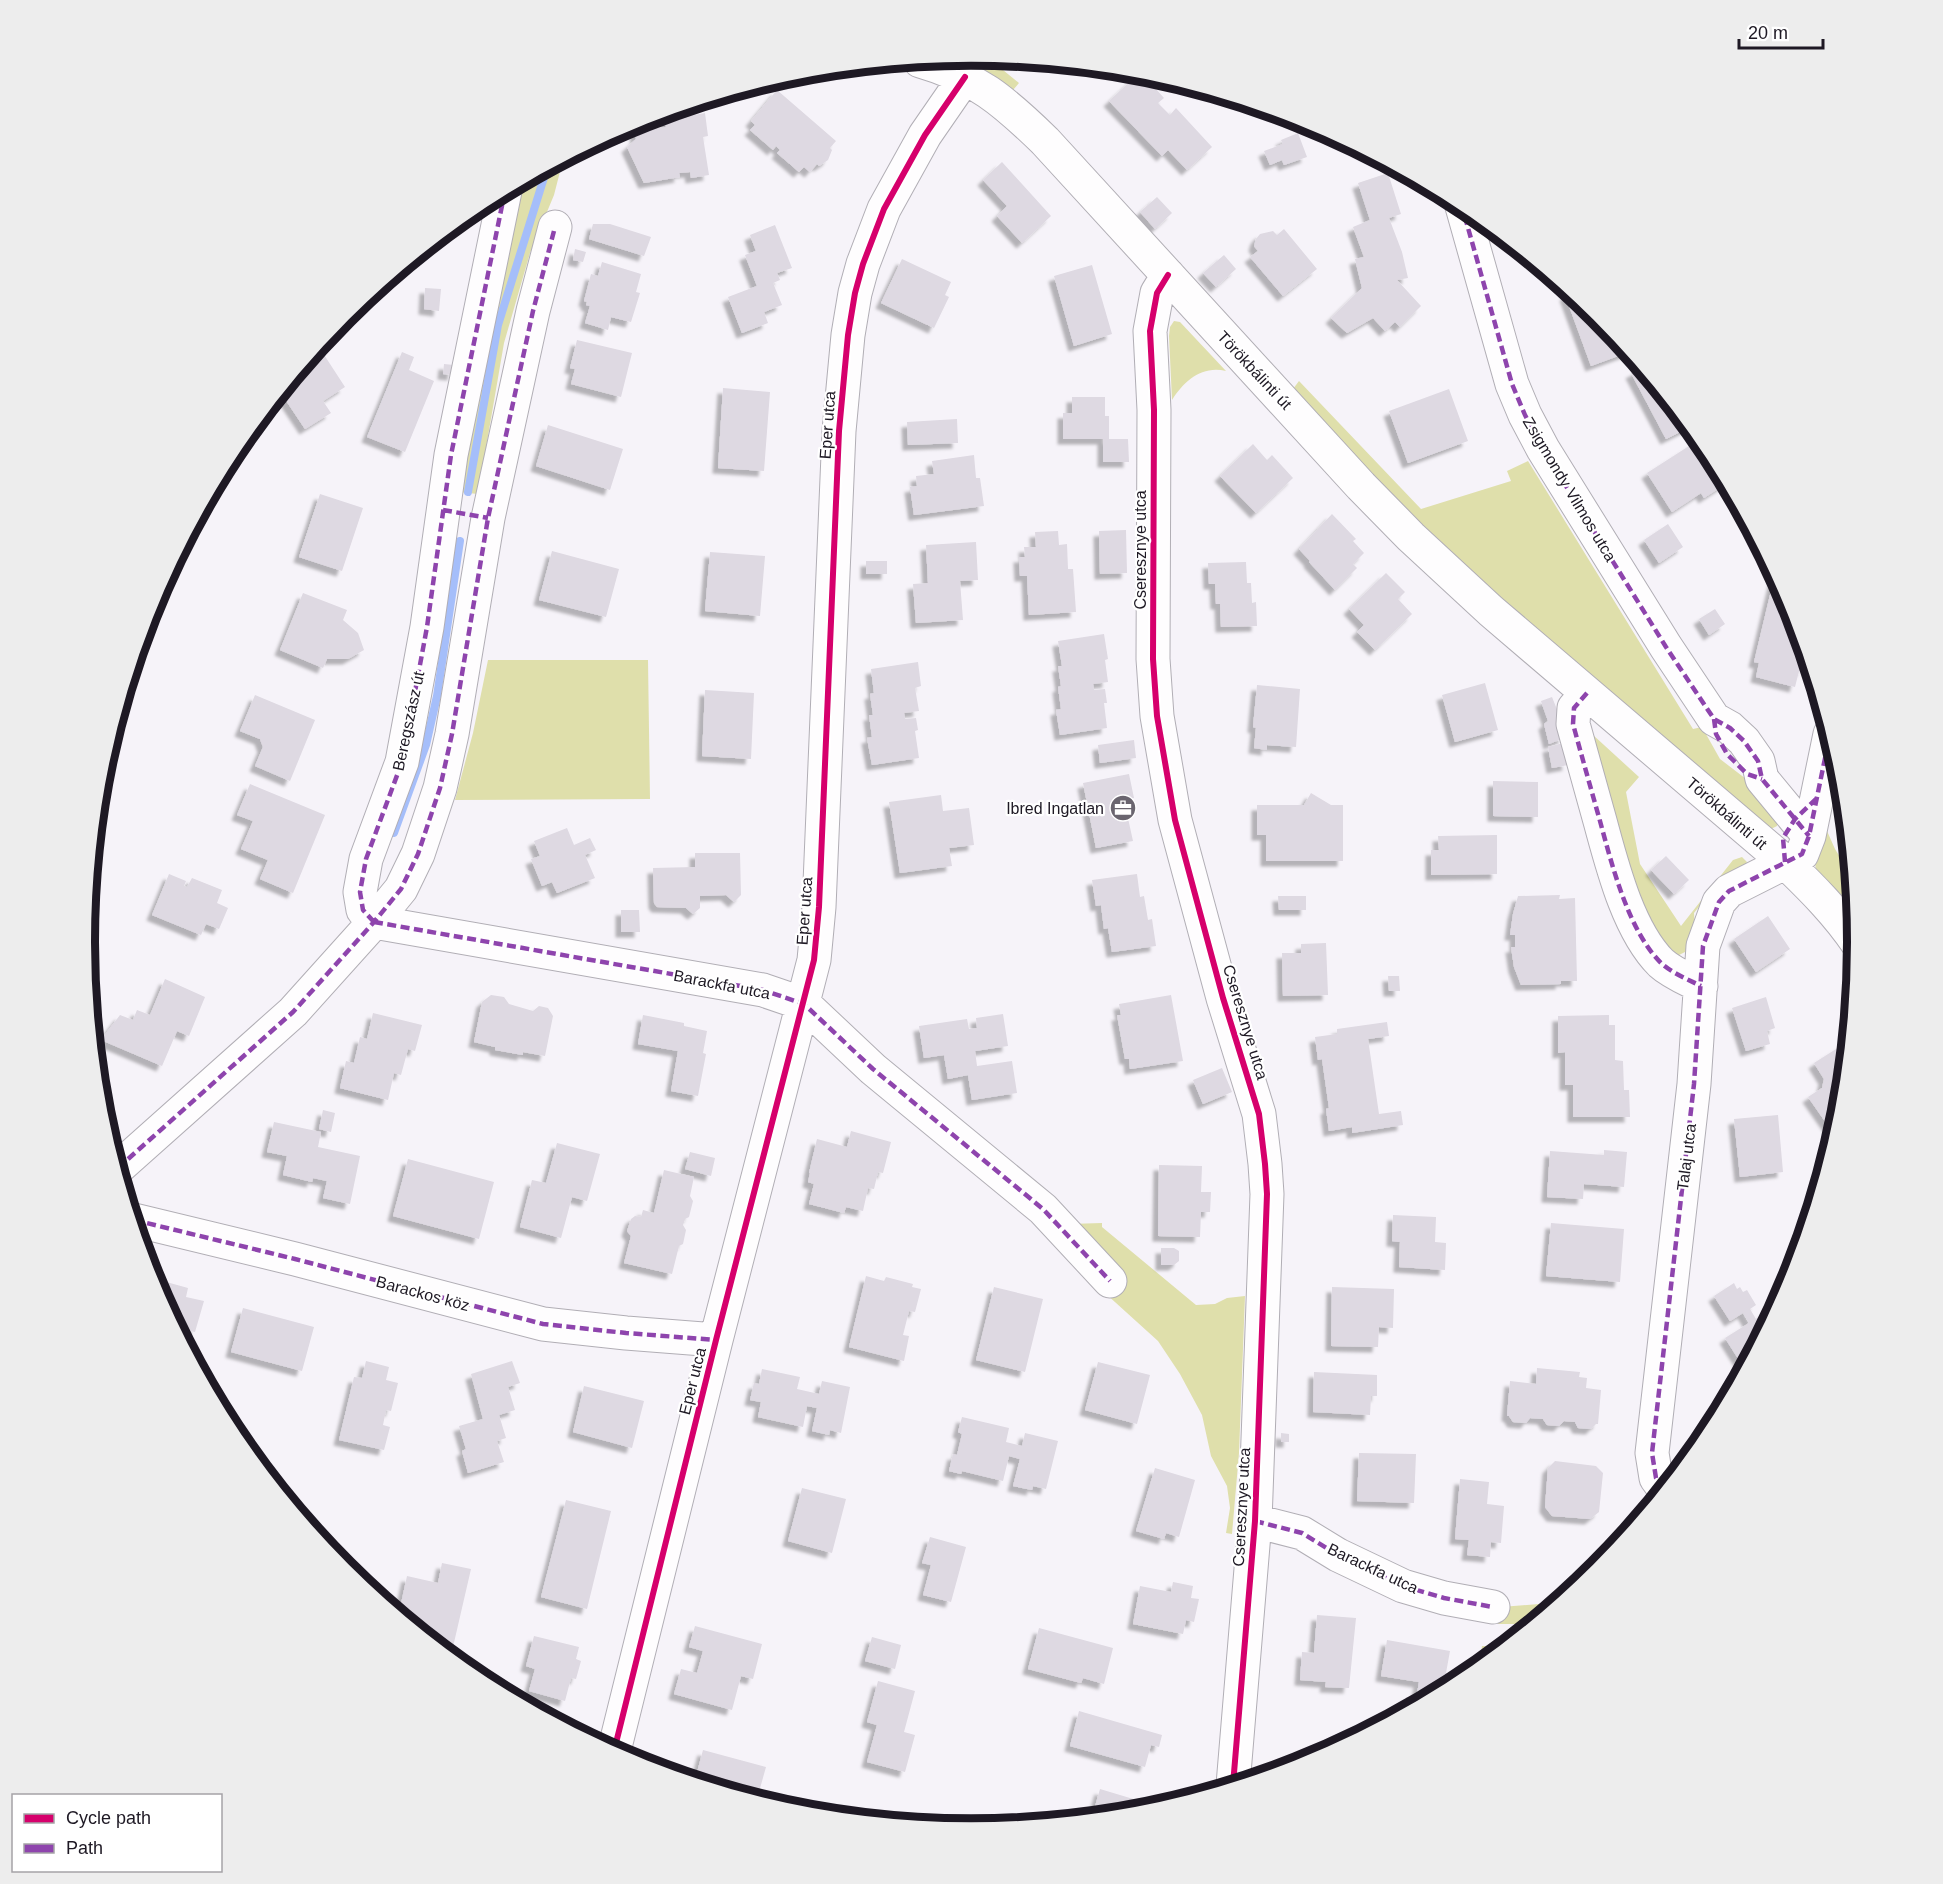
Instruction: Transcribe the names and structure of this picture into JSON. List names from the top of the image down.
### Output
{
  "streets": {
    "street": [
      "Törökbálinti út",
      "Eper utca",
      "Zsigmondy Vilmos utca",
      "Cseresznye utca",
      "Beregszász út",
      "Barackfa utca",
      "Talaj utca",
      "Barackos köz"
    ]
  },
  "crossings": [
    ["Törökbálinti út", "Cseresznye utca"],
    ["Törökbálinti út", "Talaj utca"],
    ["Eper utca", "Barackfa utca"],
    ["Eper utca", "Barackos köz"],
    ["Cseresznye utca", "Barackfa utca"],
    ["Beregszász út", "Barackfa utca"]
  ],
  "places": {
    "office": ["Ibred Ingatlan"]
  },
  "legend": ["Cycle path", "Path"],
  "scale_bar": "20 m"
}
